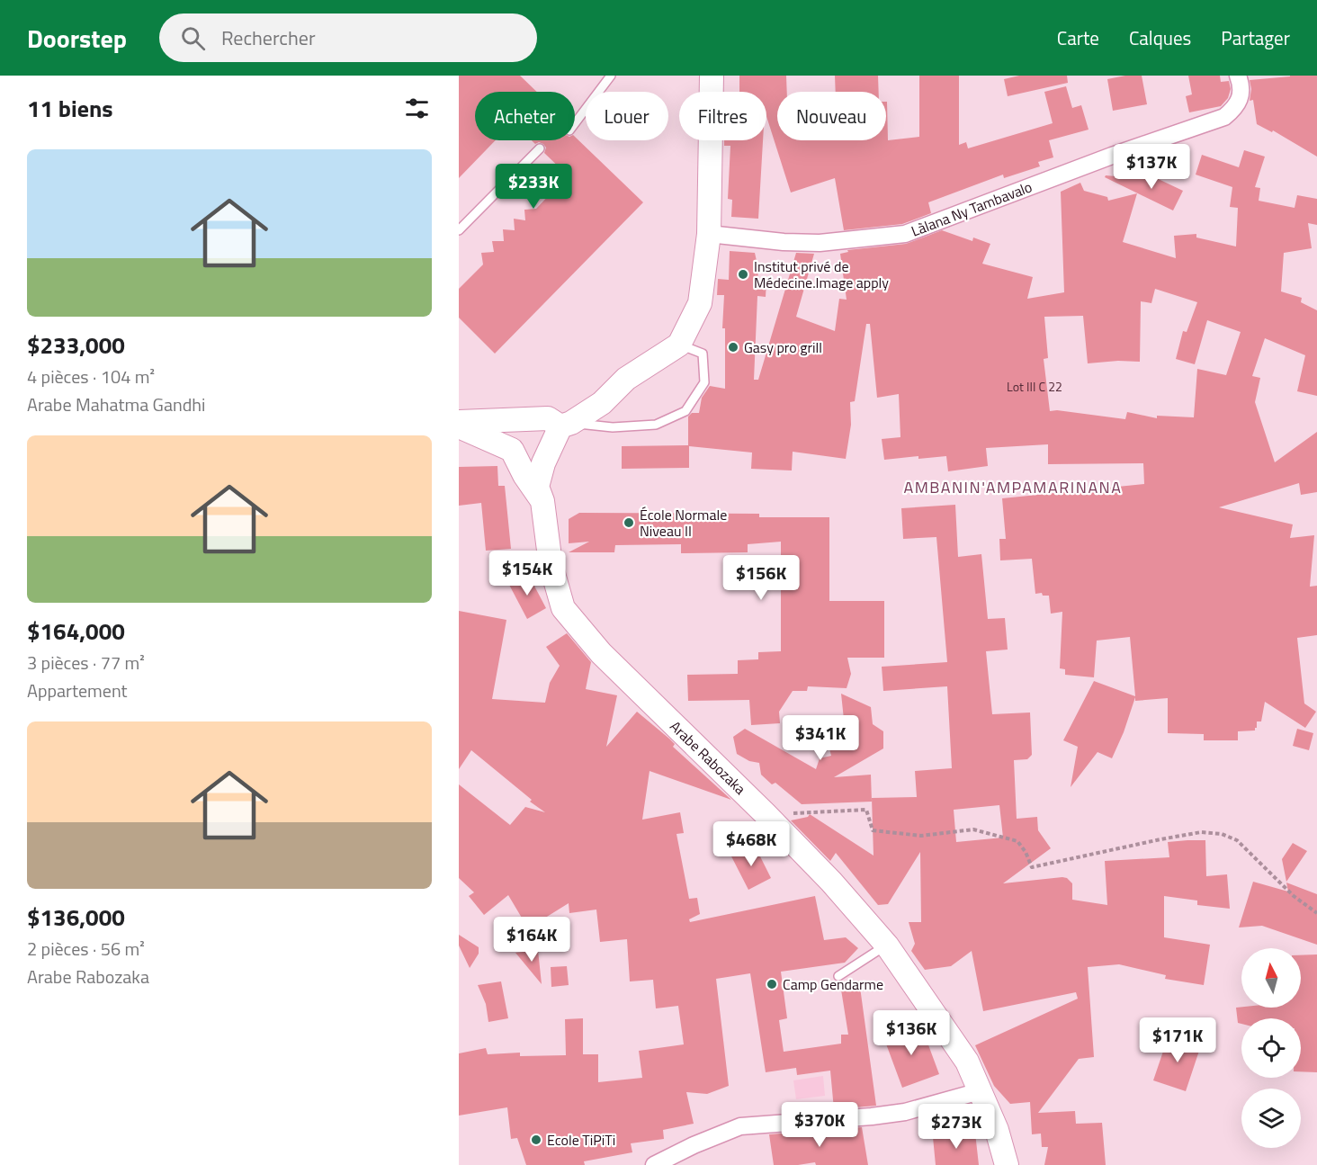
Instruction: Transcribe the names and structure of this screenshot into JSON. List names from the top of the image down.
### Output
{
  "streets": {
    "street": ["Làlana Ny Tambavalo", "Arabe Rabozaka"]
  },
  "districts": ["AMBANIN'AMPAMARINANA"],
  "places": [
    "Institut privé de Médecine.Image apply",
    "Gasy pro grill",
    "École Normale Niveau II",
    "Camp Gendarme",
    "Ecole TiPiTi"
  ],
  "house_numbers": ["Lot III C 22"],
  "north": "top",
  "page": {
    "header": "Doorstep",
    "search": "Rechercher",
    "nav": ["Carte", "Calques", "Partager"],
    "heading": "11 biens",
    "chip": [
      "Acheter",
      "Louer",
      "Filtres",
      "Nouveau"
    ],
    "list": [
      {
        "name": "$233,000",
        "note": "4 pièces · 104 m² · Arabe Mahatma Gandhi"
      },
      {
        "name": "$164,000",
        "note": "3 pièces · 77 m² · Appartement"
      },
      {
        "name": "$136,000",
        "note": "2 pièces · 56 m² · Arabe Rabozaka"
      }
    ],
    "price": [
      "$137K",
      "$233K",
      "$154K",
      "$156K",
      "$341K",
      "$468K",
      "$164K",
      "$136K",
      "$171K",
      "$370K",
      "$273K"
    ]
  }
}
